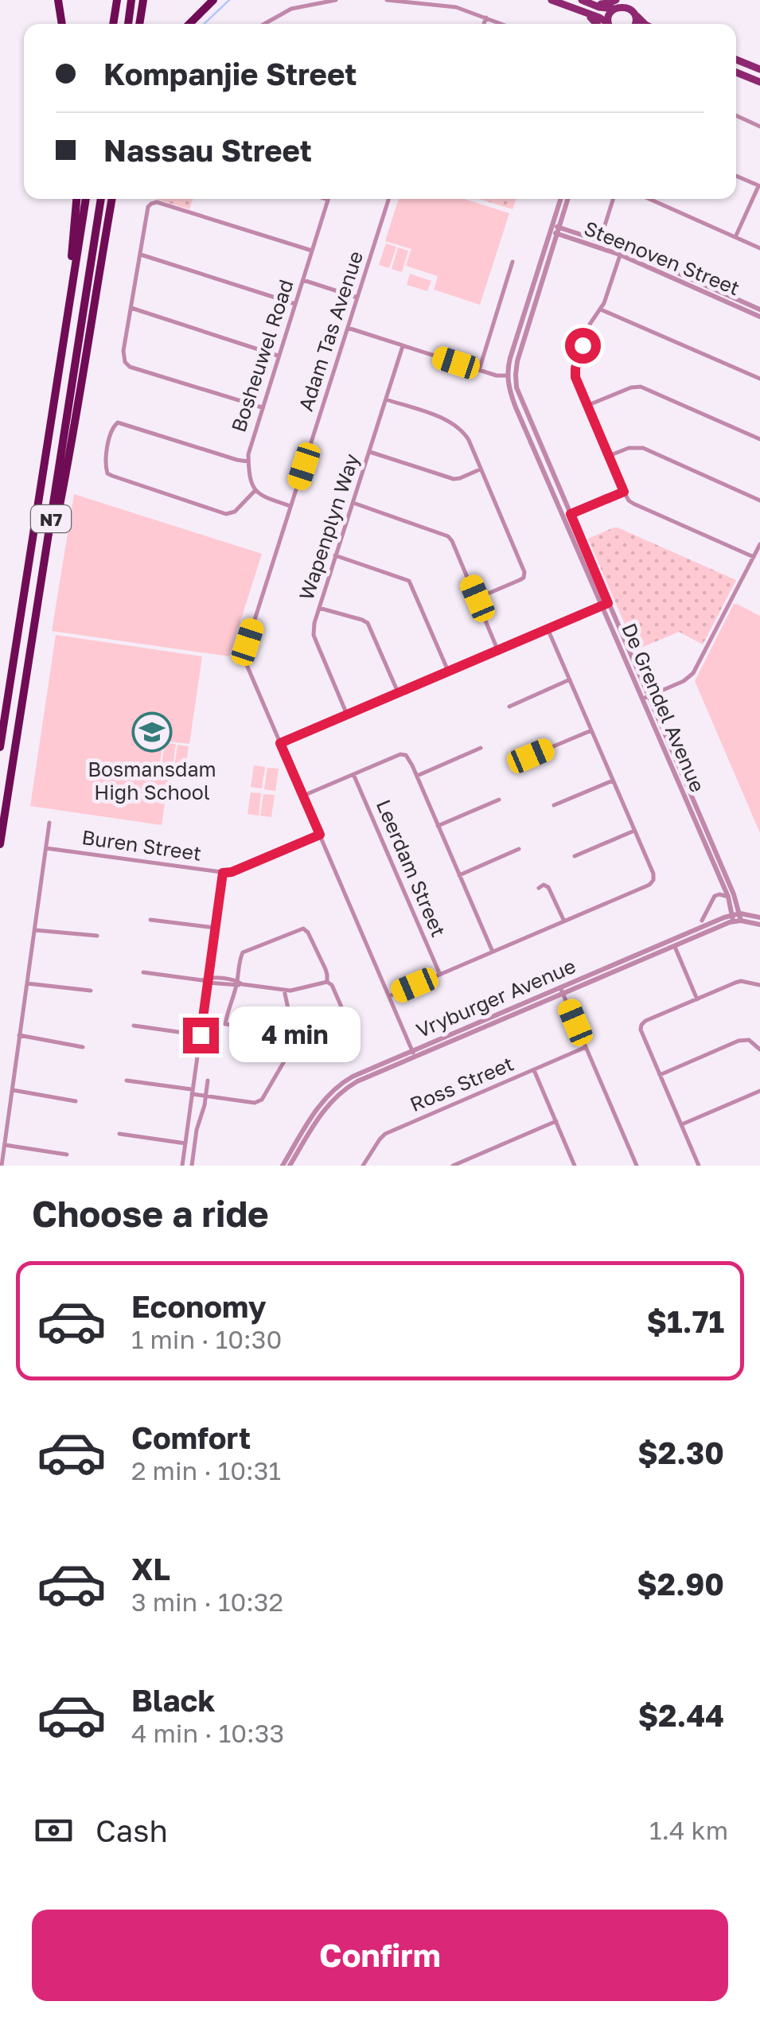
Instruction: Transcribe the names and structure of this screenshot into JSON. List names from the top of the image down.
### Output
{
  "streets": {
    "highway": ["N7"],
    "street": [
      "Steenoven Street",
      "Adam Tas Avenue",
      "Bosheuwel Road",
      "Wapenplyn Way",
      "De Grendel Avenue",
      "Buren Street",
      "Leerdam Street",
      "Vryburger Avenue",
      "Ross Street"
    ]
  },
  "crossings": [
    ["Steenoven Street", "De Grendel Avenue"],
    ["Adam Tas Avenue", "Buren Street"],
    ["Adam Tas Avenue", "Vryburger Avenue"],
    ["De Grendel Avenue", "Vryburger Avenue"]
  ],
  "places": {
    "school or university": ["Bosmansdam High School"]
  },
  "page": {
    "banner": ["Kompanjie Street", "Nassau Street"],
    "bubble": "4 min",
    "heading": "Choose a ride",
    "list": [
      {
        "name": "Economy",
        "note": "1 min · 10:30",
        "value": "$1.71"
      },
      {
        "name": "Comfort",
        "note": "2 min · 10:31",
        "value": "$2.30"
      },
      {
        "name": "XL",
        "note": "3 min · 10:32",
        "value": "$2.90"
      },
      {
        "name": "Black",
        "note": "4 min · 10:33",
        "value": "$2.44"
      }
    ],
    "pay": ["Cash", "1.4 km"],
    "buttons": "Confirm"
  }
}
